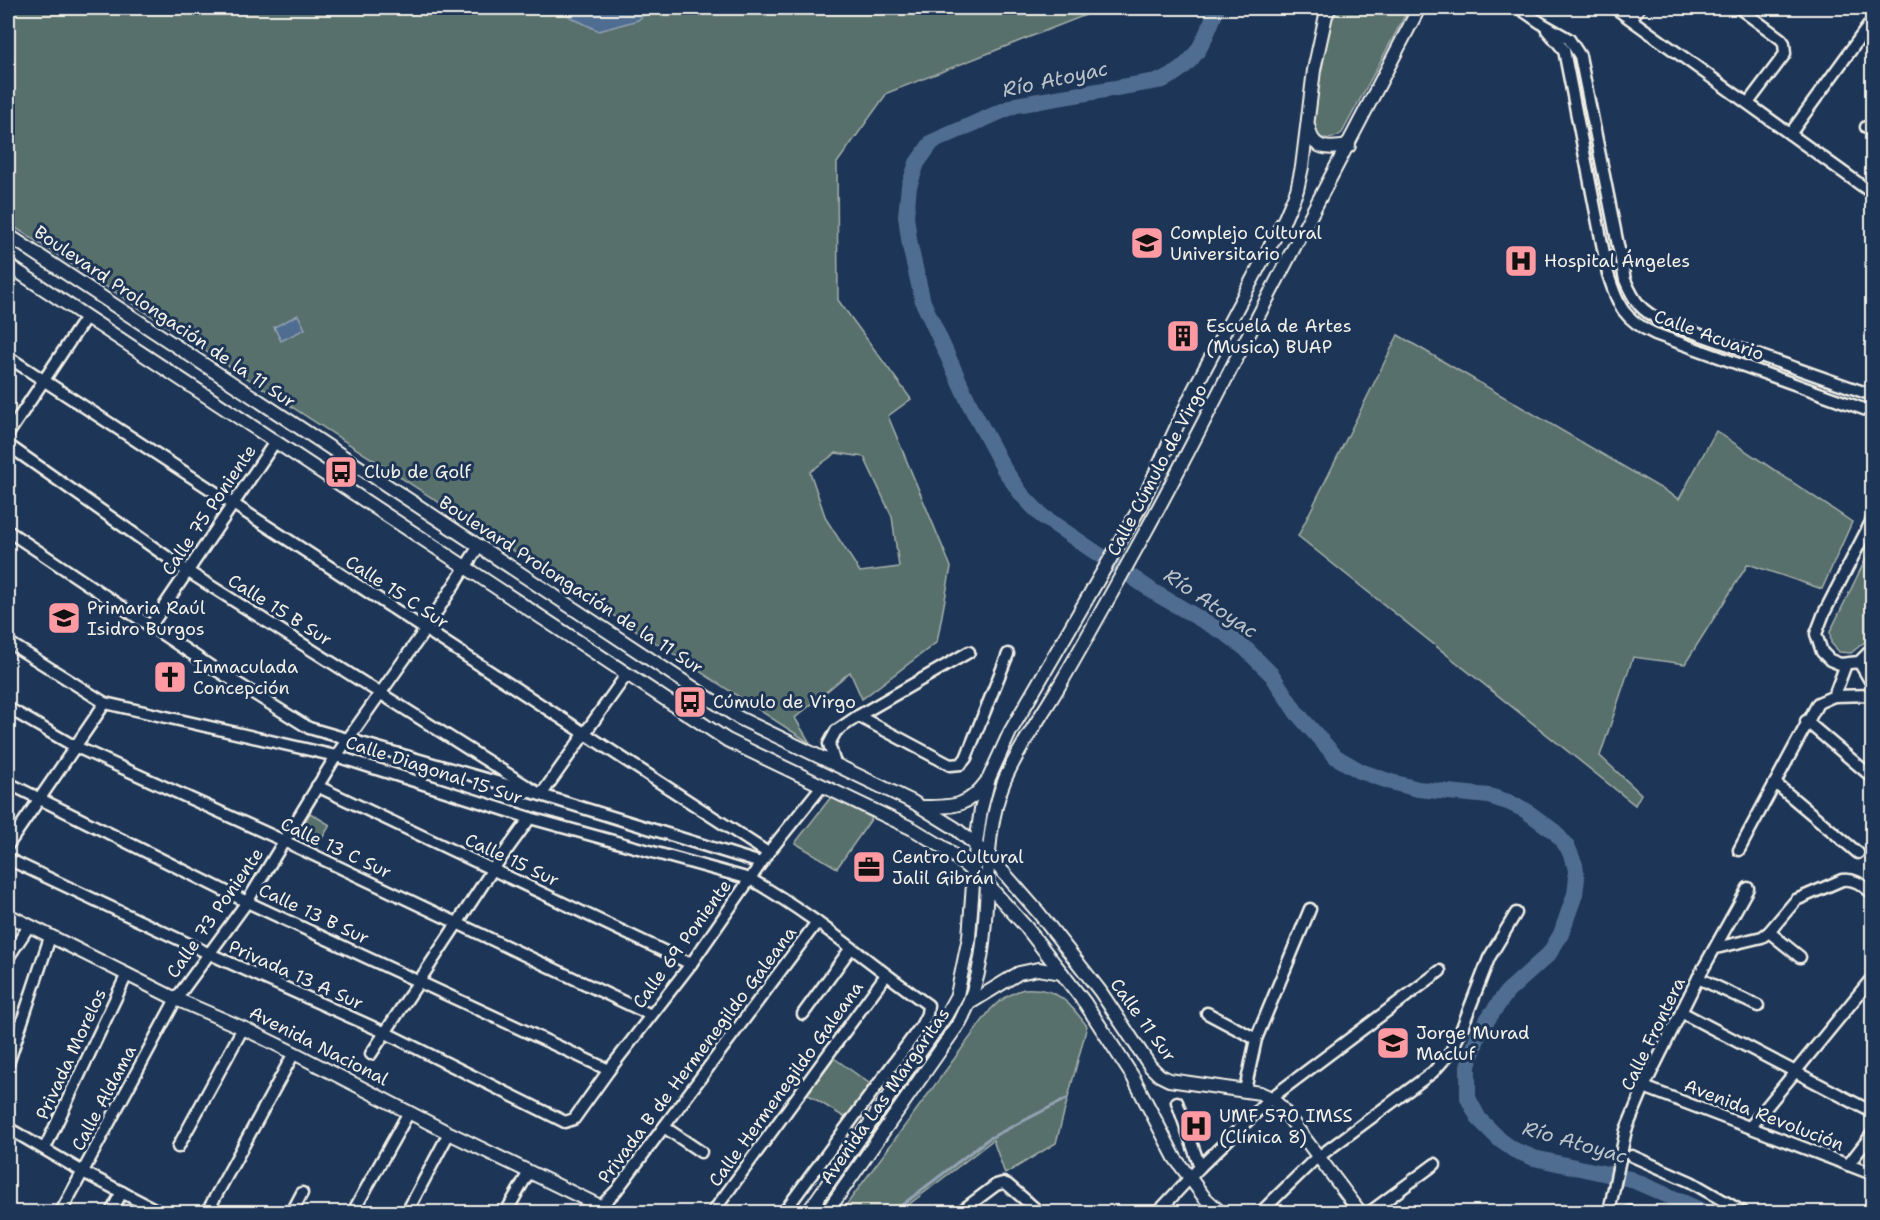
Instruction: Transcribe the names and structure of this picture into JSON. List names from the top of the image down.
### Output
{
  "streets": {
    "main road": [
      "Boulevard Prolongación de la 11 Sur",
      "Calle Cúmulo de Virgo",
      "Calle 11 Sur",
      "Avenida Nacional",
      "Avenida Las Margaritas"
    ],
    "street": [
      "Calle Acuario",
      "Calle 75 Poniente",
      "Calle 15 C Sur",
      "Calle 15 B Sur",
      "Calle Diagonal 15 Sur",
      "Calle 13 C Sur",
      "Calle 15 Sur",
      "Calle 73 Poniente",
      "Calle 13 B Sur",
      "Calle 69 Poniente",
      "Privada 13 A Sur",
      "Calle Frontera",
      "Privada Morelos",
      "Privada B de Hermenegildo Galeana",
      "Calle Hermenegildo Galeana",
      "Calle Aldama",
      "Avenida Revolución"
    ]
  },
  "crossings": [
    ["Boulevard Prolongación de la 11 Sur", "Calle Cúmulo de Virgo"],
    ["Boulevard Prolongación de la 11 Sur", "Calle 73 Poniente"],
    ["Boulevard Prolongación de la 11 Sur", "Calle 11 Sur"],
    ["Calle Cúmulo de Virgo", "Calle 11 Sur"],
    ["Calle Cúmulo de Virgo", "Avenida Las Margaritas"],
    ["Calle 75 Poniente", "Calle 15 C Sur"],
    ["Calle 75 Poniente", "Calle 15 B Sur"],
    ["Calle 75 Poniente", "Calle Diagonal 15 Sur"],
    ["Calle 15 C Sur", "Calle Diagonal 15 Sur"],
    ["Calle 15 C Sur", "Calle 73 Poniente"],
    ["Calle 15 C Sur", "Calle 69 Poniente"],
    ["Calle 15 B Sur", "Calle Diagonal 15 Sur"],
    ["Calle 15 B Sur", "Calle 73 Poniente"],
    ["Calle Diagonal 15 Sur", "Calle 73 Poniente"],
    ["Calle Diagonal 15 Sur", "Calle 69 Poniente"],
    ["Calle Diagonal 15 Sur", "Privada B de Hermenegildo Galeana"],
    ["Calle Diagonal 15 Sur", "Calle Hermenegildo Galeana"],
    ["Calle 13 C Sur", "Calle 73 Poniente"],
    ["Calle 13 C Sur", "Calle 69 Poniente"],
    ["Calle 15 Sur", "Calle 73 Poniente"],
    ["Calle 15 Sur", "Calle 69 Poniente"],
    ["Calle 73 Poniente", "Calle 13 B Sur"],
    ["Calle 73 Poniente", "Privada 13 A Sur"],
    ["Calle 73 Poniente", "Avenida Nacional"],
    ["Calle 73 Poniente", "Calle Aldama"],
    ["Calle 13 B Sur", "Calle 69 Poniente"],
    ["Calle 69 Poniente", "Privada 13 A Sur"],
    ["Calle 11 Sur", "Avenida Las Margaritas"],
    ["Calle Frontera", "Avenida Revolución"],
    ["Avenida Nacional", "Privada Morelos"],
    ["Avenida Nacional", "Privada B de Hermenegildo Galeana"],
    ["Avenida Nacional", "Calle Aldama"]
  ],
  "water": ["Río Atoyac"],
  "places": {
    "school or university": ["Complejo Cultural Universitario", "Primaria Raúl Isidro Burgos", "Jorge Murad Macluf"],
    "hospital": ["Hospital Ángeles", "UMF 570 IMSS (Clínica 8)"],
    "building": ["Escuela de Artes (Musica) BUAP"],
    "bus stop": ["Club de Golf", "Cúmulo de Virgo"],
    "church": ["Inmaculada Concepción"],
    "office": ["Centro Cultural Jalil Gibrán"]
  }
}
